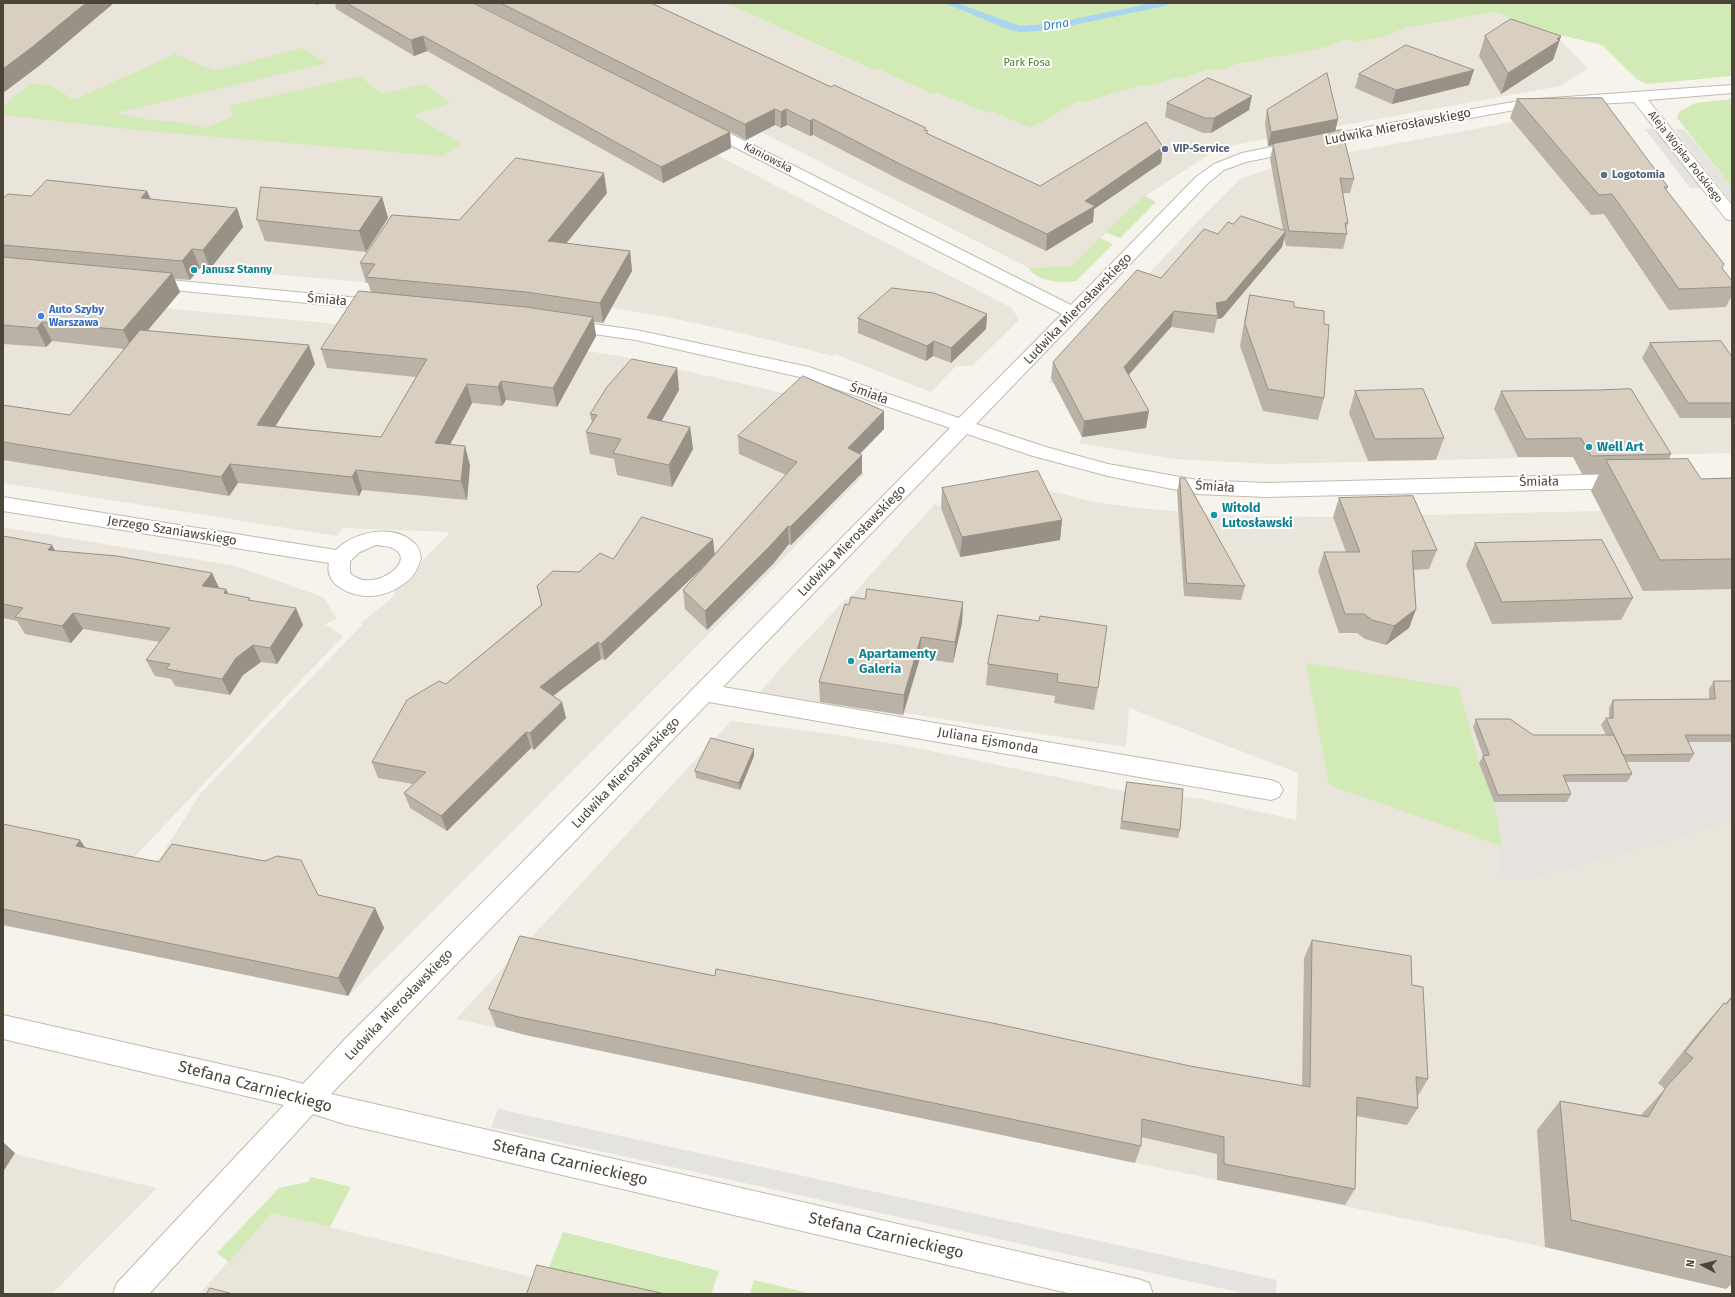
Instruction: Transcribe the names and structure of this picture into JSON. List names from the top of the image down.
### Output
{
  "streets": {
    "street": [
      "Ludwika Mierosławskiego",
      "Aleja Wojska Polskiego",
      "Kaniowska",
      "Śmiała",
      "Jerzego Szaniawskiego",
      "Juliana Ejsmonda",
      "Stefana Czarnieckiego"
    ]
  },
  "crossings": [
    ["Ludwika Mierosławskiego", "Aleja Wojska Polskiego"],
    ["Ludwika Mierosławskiego", "Kaniowska"],
    ["Ludwika Mierosławskiego", "Śmiała"],
    ["Ludwika Mierosławskiego", "Juliana Ejsmonda"],
    ["Ludwika Mierosławskiego", "Stefana Czarnieckiego"]
  ],
  "water": ["Drna"],
  "parks": ["Park Fosa"],
  "places": [
    "VIP-Service",
    "Logotomia",
    "Janusz Stanny",
    "Auto Szyby Warszawa",
    "Well Art",
    "Witold Lutosławski",
    "Apartamenty Galeria"
  ],
  "north": "left"
}
